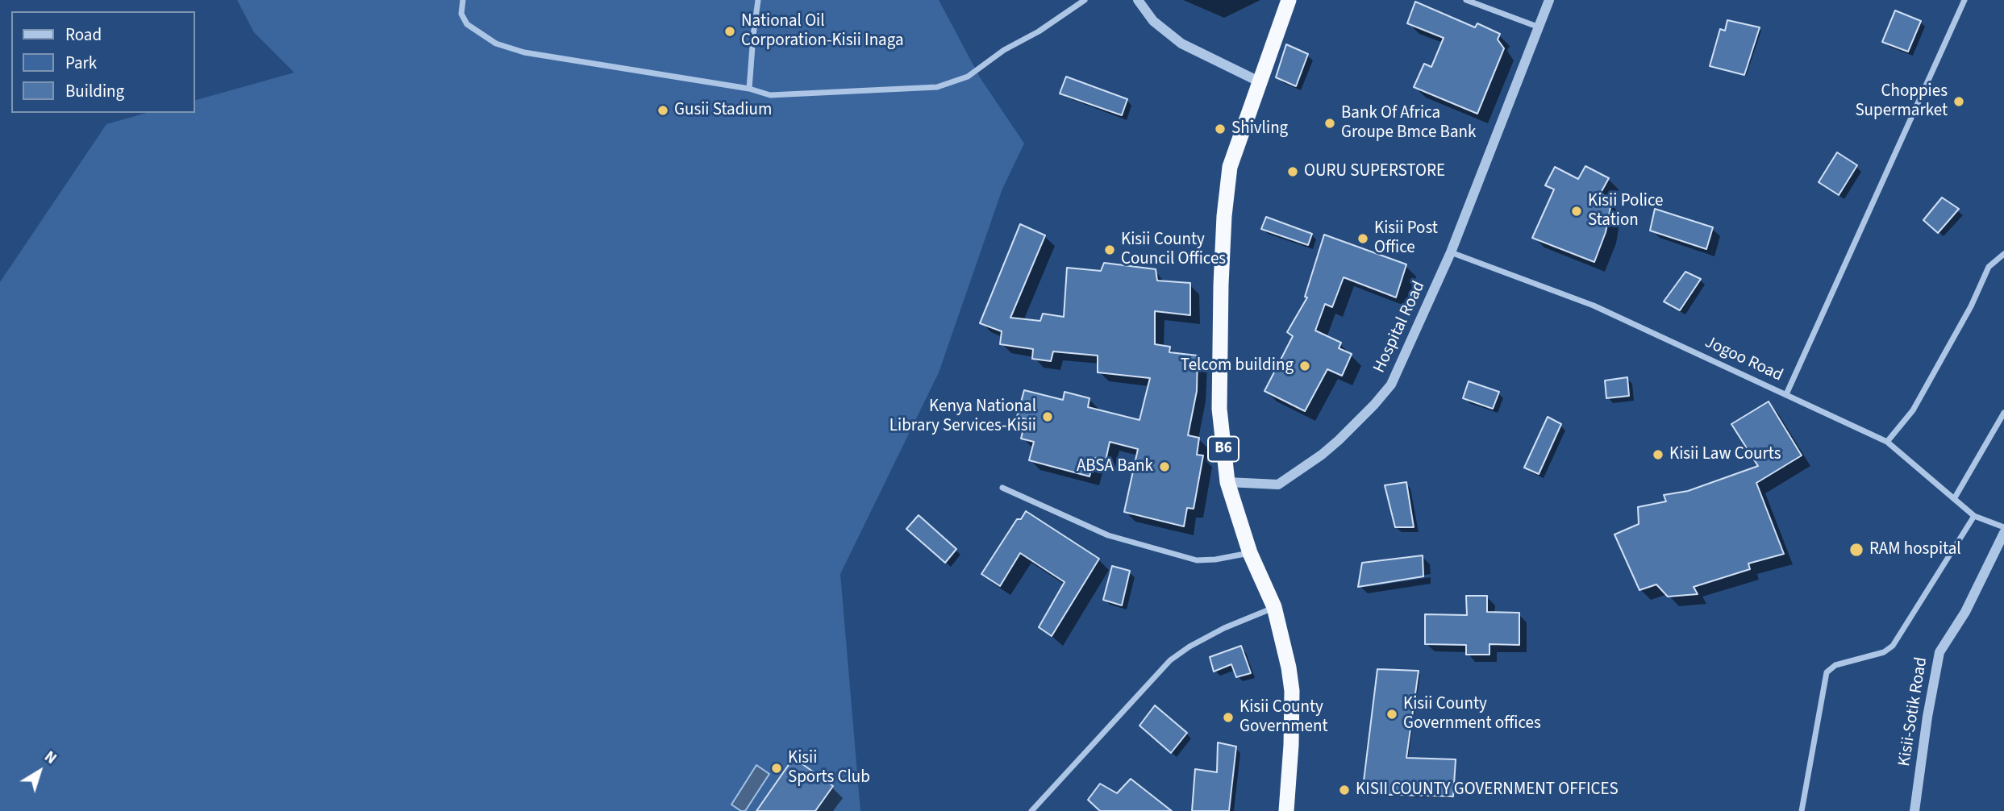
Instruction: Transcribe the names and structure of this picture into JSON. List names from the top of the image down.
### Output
{
  "streets": {
    "highway": ["B6"],
    "street": ["Hospital Road", "Jogoo Road", "Kisii-Sotik Road"]
  },
  "crossings": [
    ["Hospital Road", "Jogoo Road"],
    ["Hospital Road", "B6"]
  ],
  "places": [
    "National Oil Corporation-Kisii Inaga",
    "Choppies Supermarket",
    "Gusii Stadium",
    "Bank Of Africa Groupe Bmce Bank",
    "Shivling",
    "OURU SUPERSTORE",
    "Kisii Police Station",
    "Kisii Post Office",
    "Kisii County Council Offices",
    "Telcom building",
    "Kenya National Library Services-Kisii",
    "Kisii Law Courts",
    "ABSA Bank",
    "RAM hospital",
    "Kisii County Government offices",
    "Kisii County Government",
    "Kisii Sports Club",
    "KISII COUNTY GOVERNMENT OFFICES"
  ],
  "legend": ["Road", "Park", "Building"],
  "north": "top right"
}
